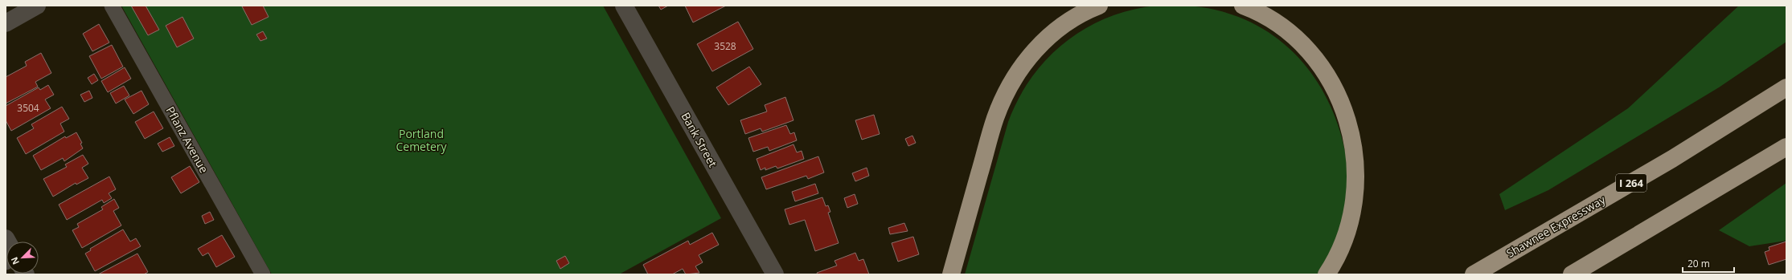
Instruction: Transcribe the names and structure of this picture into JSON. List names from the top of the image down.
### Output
{
  "streets": {
    "highway": ["I 264", "Shawnee Expressway"],
    "street": ["Pflanz Avenue", "Bank Street"]
  },
  "parks": ["Portland Cemetery"],
  "house_numbers": ["3528", "3504"],
  "scale_bar": "20 m",
  "north": "bottom left"
}
